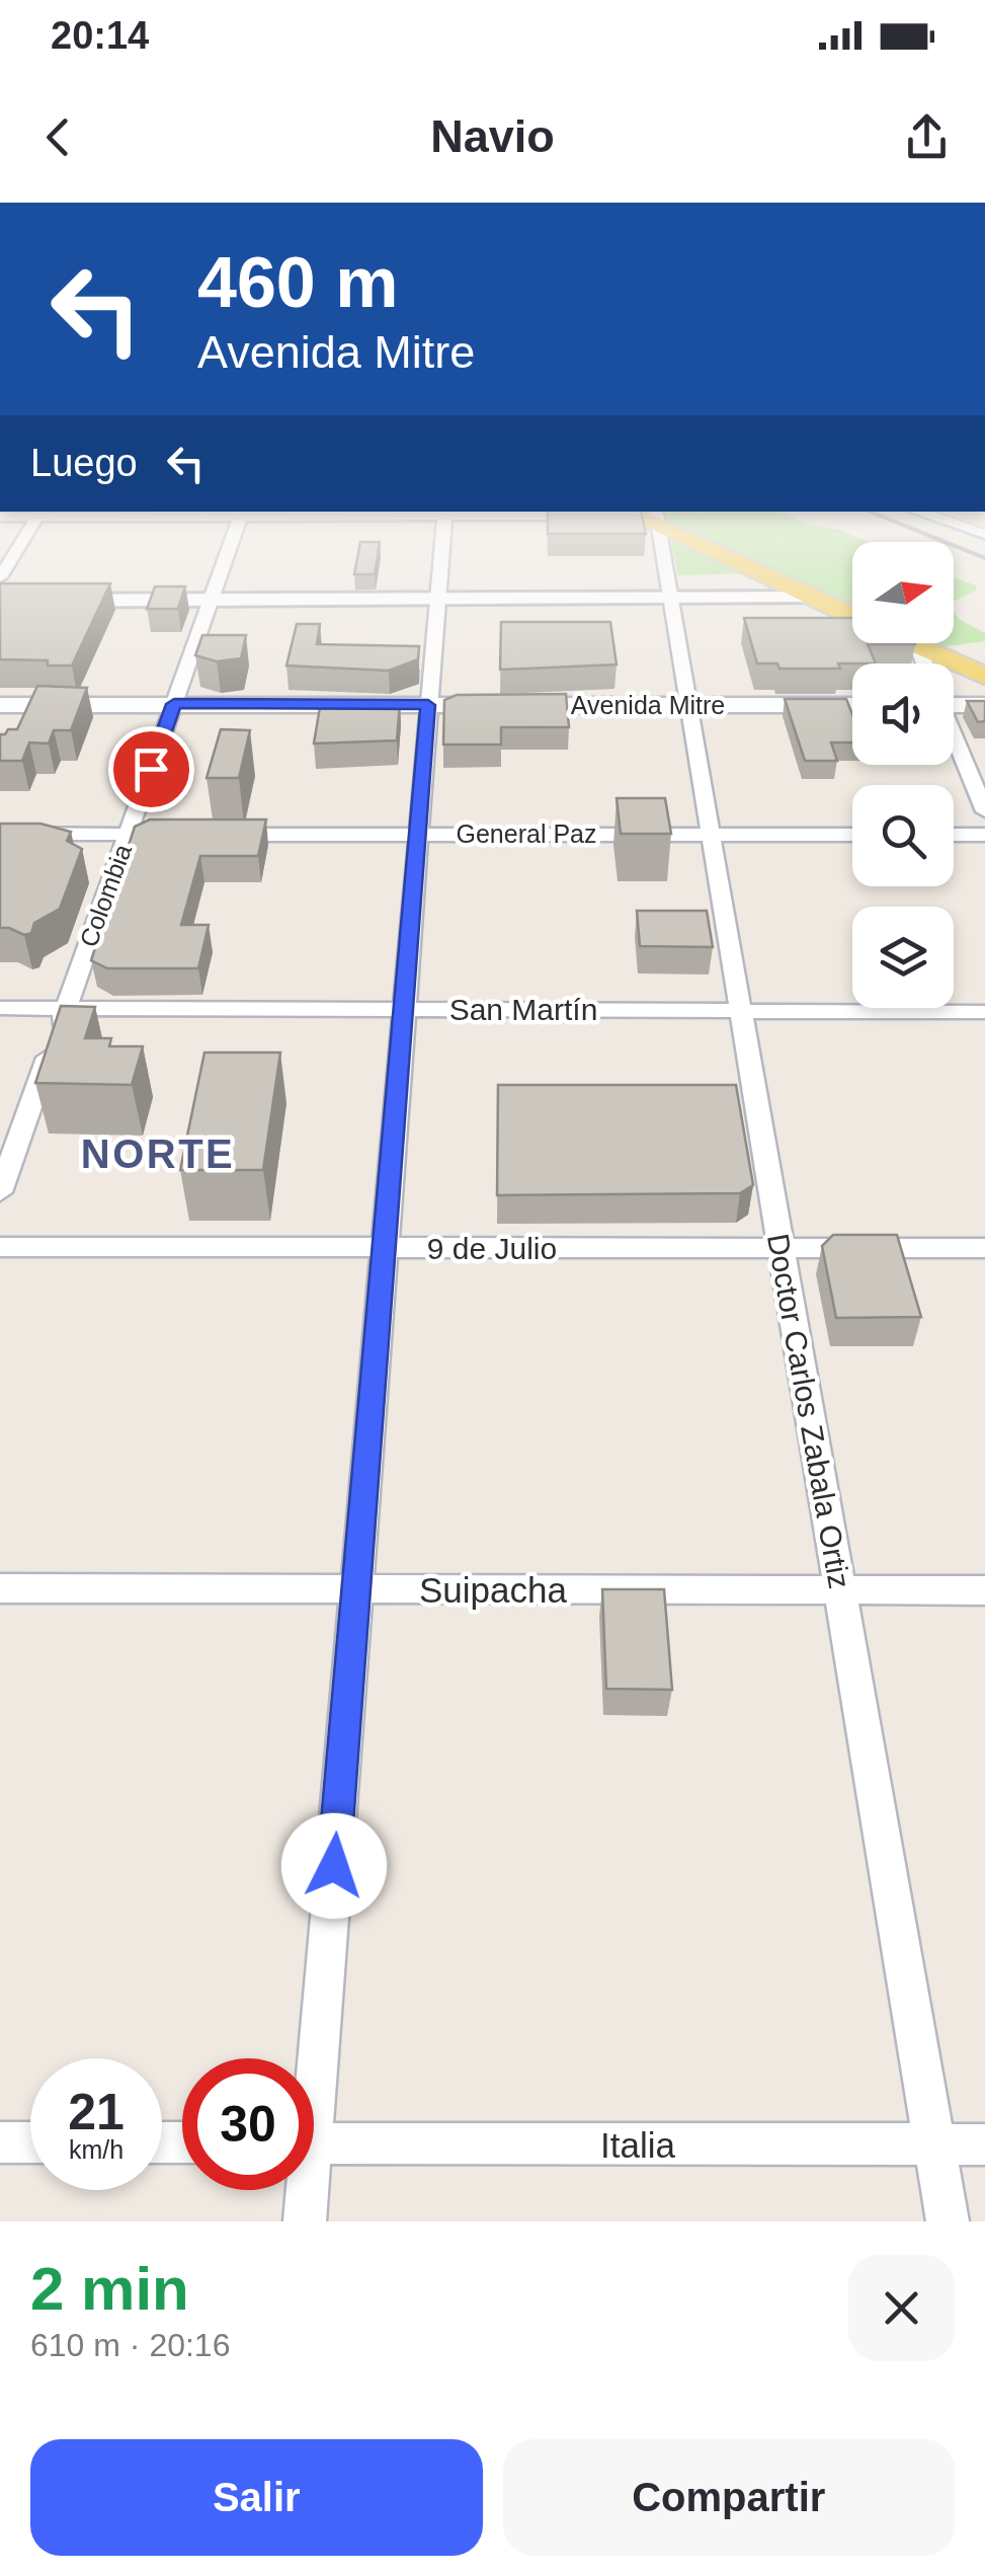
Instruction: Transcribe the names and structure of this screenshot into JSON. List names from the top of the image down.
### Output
{
  "streets": {
    "main road": ["Avenida Mitre"],
    "street": [
      "General Paz",
      "Colombia",
      "San Martín",
      "9 de Julio",
      "Doctor Carlos Zabala Ortiz",
      "Suipacha",
      "Italia"
    ]
  },
  "crossings": [
    ["Avenida Mitre", "Colombia"],
    ["Avenida Mitre", "Doctor Carlos Zabala Ortiz"],
    ["General Paz", "Colombia"],
    ["General Paz", "Doctor Carlos Zabala Ortiz"],
    ["Colombia", "San Martín"],
    ["San Martín", "Doctor Carlos Zabala Ortiz"],
    ["9 de Julio", "Doctor Carlos Zabala Ortiz"],
    ["Doctor Carlos Zabala Ortiz", "Suipacha"],
    ["Doctor Carlos Zabala Ortiz", "Italia"]
  ],
  "districts": ["NORTE"],
  "north": "right",
  "page": {
    "status": "20:14",
    "header": "Navio",
    "turn": ["460 m", "Avenida Mitre"],
    "then": "Luego",
    "speed": "21 km/h",
    "limit": "30",
    "heading": ["2 min", "610 m · 20:16"],
    "buttons": ["Salir", "Compartir"]
  }
}
